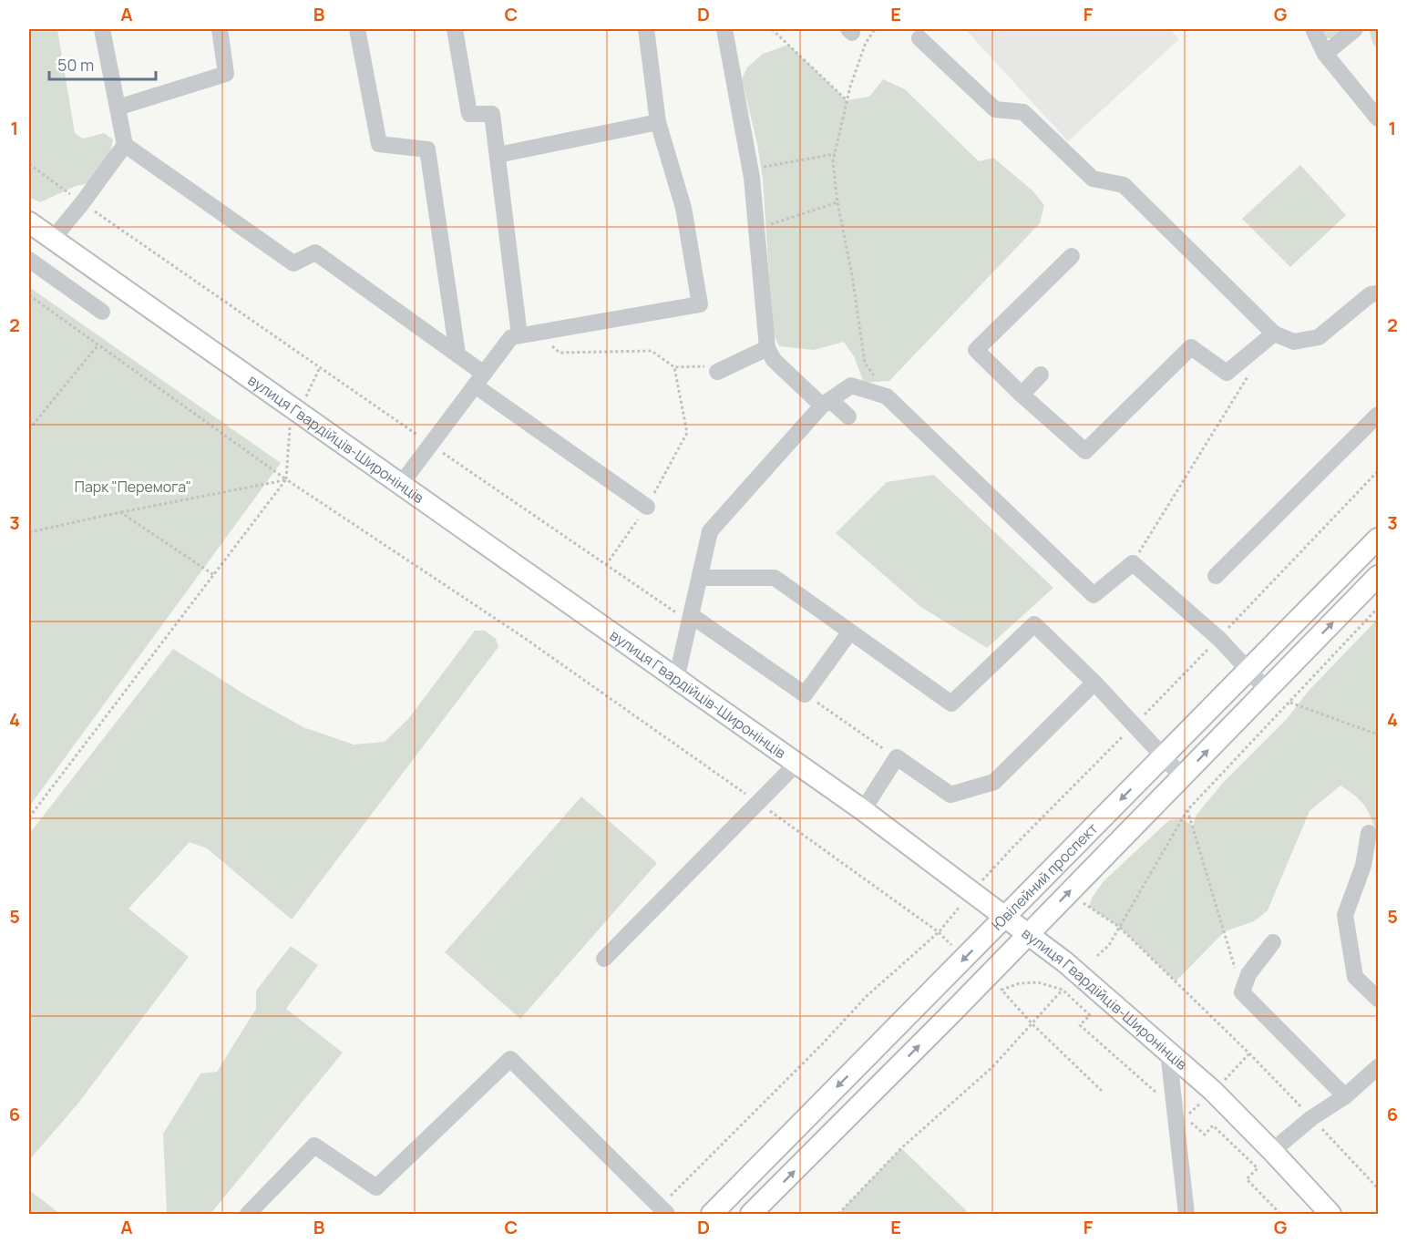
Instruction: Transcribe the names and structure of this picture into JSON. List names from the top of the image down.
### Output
{
  "streets": {
    "main road": ["вулиця Гвардійців-Широнінців", "Ювілейний проспект"]
  },
  "crossings": [
    ["вулиця Гвардійців-Широнінців", "Ювілейний проспект"]
  ],
  "parks": ["Парк \"Перемога\""],
  "scale_bar": "50 m",
  "grid": {
    "columns": [
      "A",
      "B",
      "C",
      "D",
      "E",
      "F",
      "G"
    ],
    "rows": [
      "1",
      "2",
      "3",
      "4",
      "5",
      "6"
    ]
  }
}
